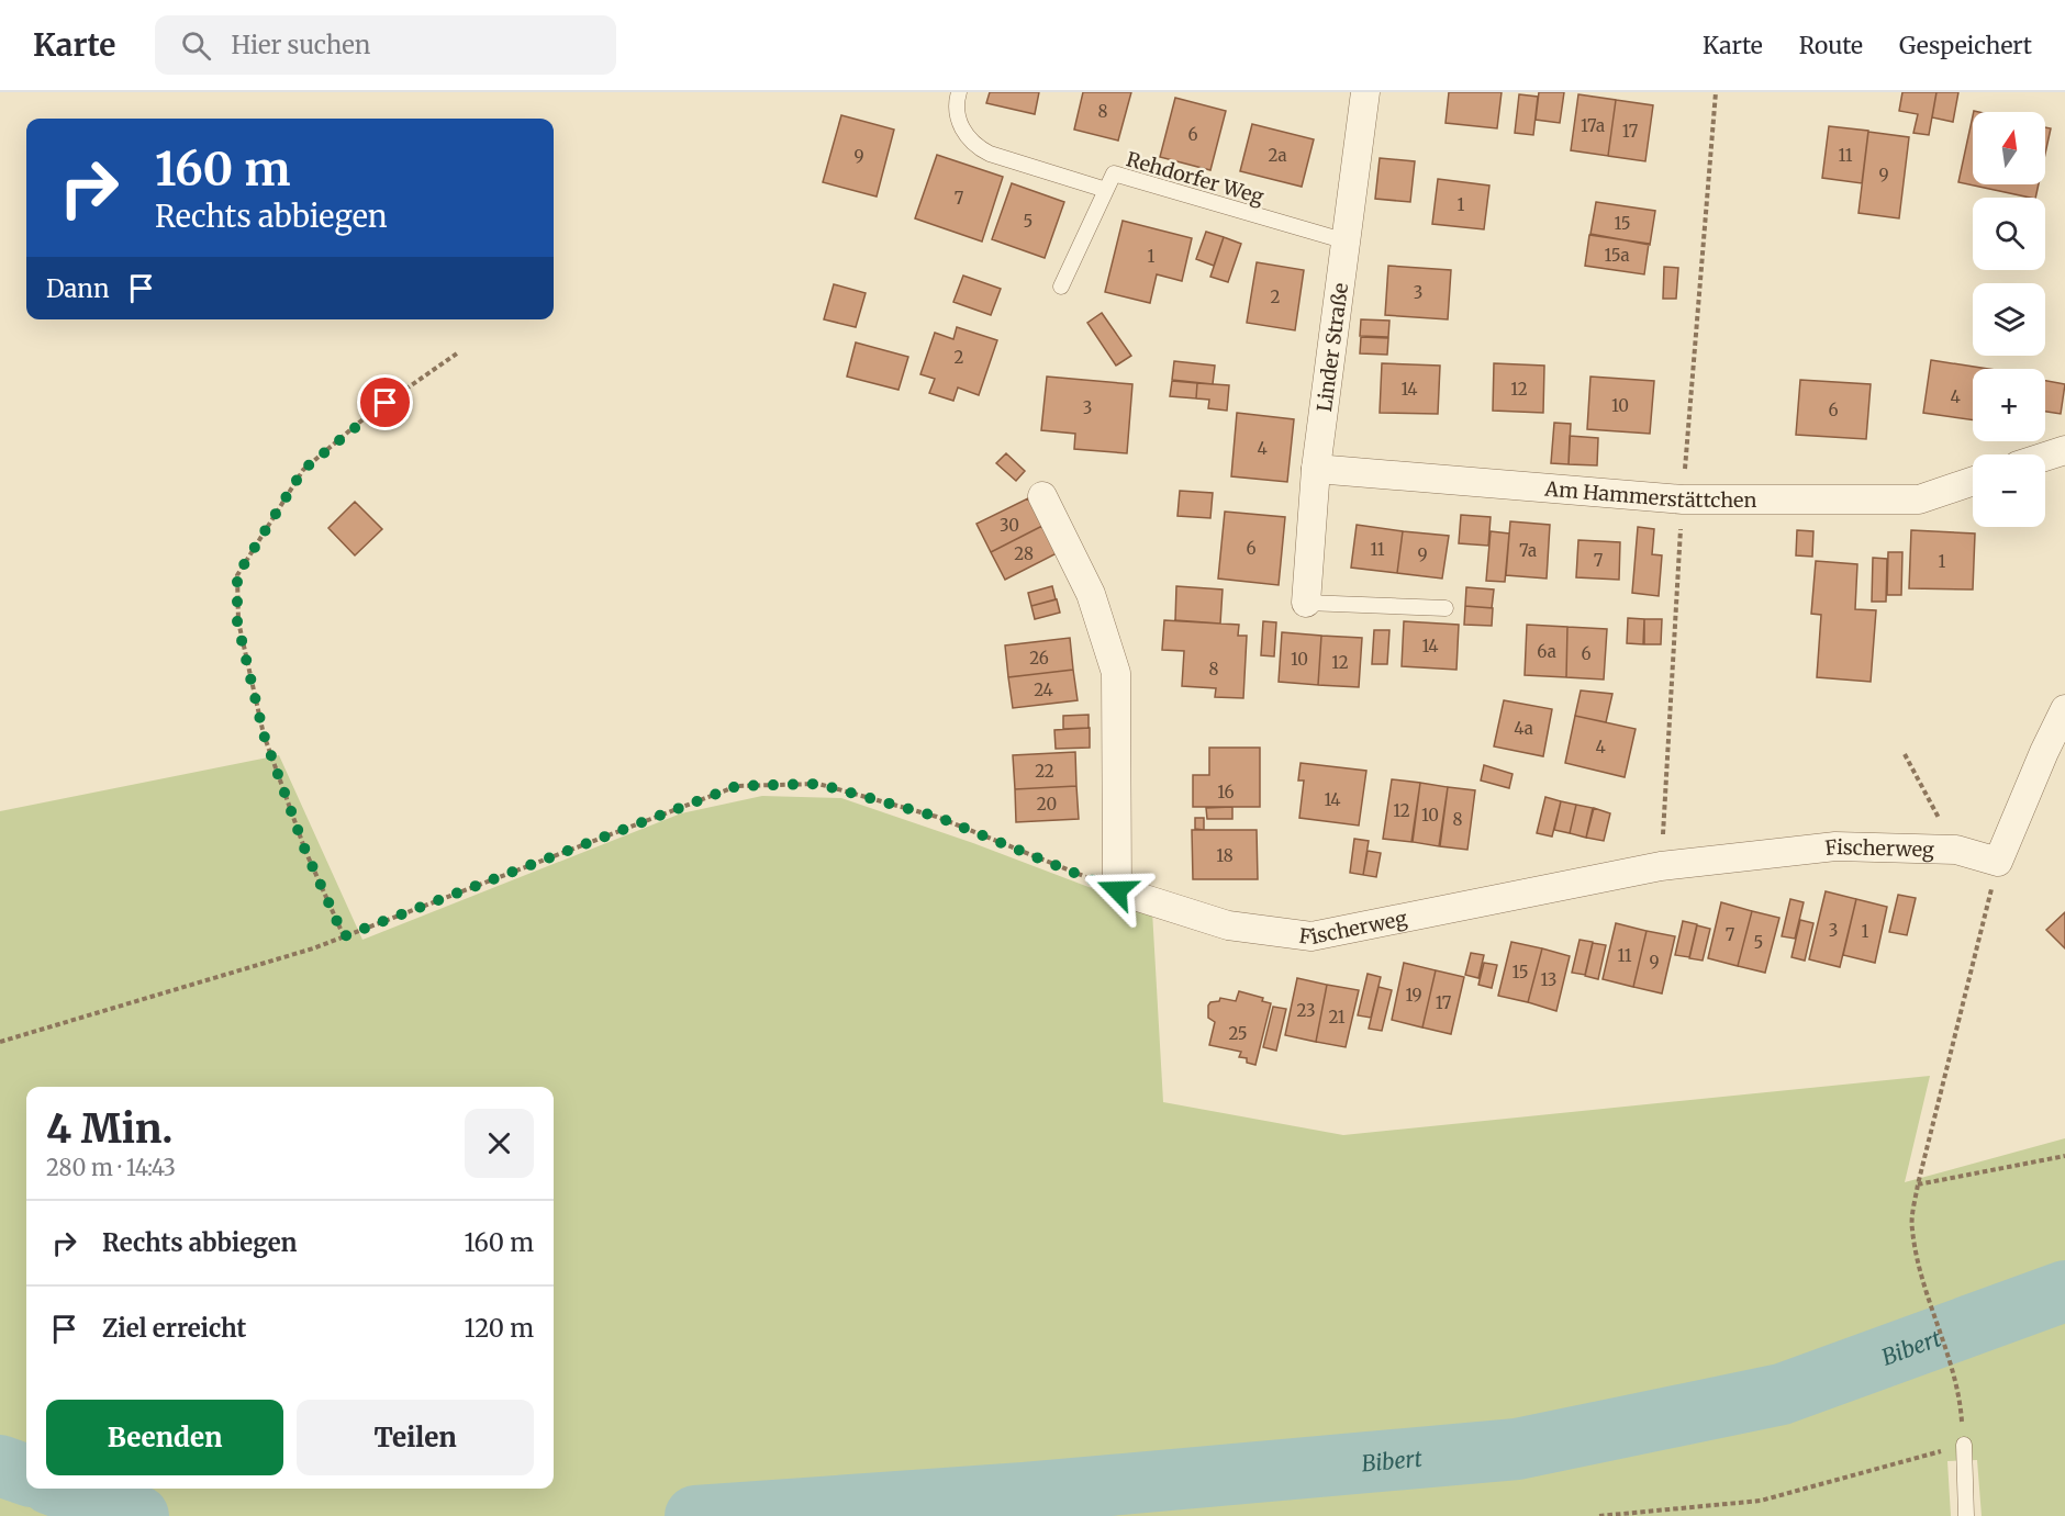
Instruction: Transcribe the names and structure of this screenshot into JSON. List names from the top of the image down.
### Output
{
  "streets": {
    "street": ["Linder Straße", "Am Hammerstättchen", "Fischerweg"],
    "lane": ["Rehdorfer Weg"]
  },
  "crossings": [
    ["Rehdorfer Weg", "Linder Straße"],
    ["Linder Straße", "Am Hammerstättchen"]
  ],
  "water": ["Bibert"],
  "house_numbers": [
    "8",
    "17a",
    "17",
    "6",
    "2a",
    "11",
    "9",
    "9",
    "7",
    "1",
    "5",
    "15",
    "15a",
    "1",
    "3",
    "2",
    "2",
    "14",
    "12",
    "4",
    "10",
    "3",
    "6",
    "4",
    "30",
    "6",
    "11",
    "7a",
    "28",
    "9",
    "7",
    "1",
    "14",
    "6a",
    "6",
    "26",
    "10",
    "12",
    "8",
    "24",
    "4a",
    "4",
    "22",
    "16",
    "14",
    "20",
    "12",
    "10",
    "8",
    "18",
    "3",
    "1",
    "7",
    "5",
    "11",
    "9",
    "15",
    "13",
    "19",
    "17",
    "23",
    "21",
    "25"
  ],
  "north": "top",
  "page": {
    "header": "Karte",
    "search": "Hier suchen",
    "nav": ["Karte", "Route", "Gespeichert"],
    "map_buttons": ["+", "−"],
    "turn": ["160 m", "Rechts abbiegen"],
    "then": "Dann",
    "heading": ["4 Min.", "280 m · 14:43"],
    "list": [
      {
        "name": "Rechts abbiegen",
        "value": "160 m"
      },
      {
        "name": "Ziel erreicht",
        "value": "120 m"
      }
    ],
    "buttons": ["Beenden", "Teilen"]
  }
}
